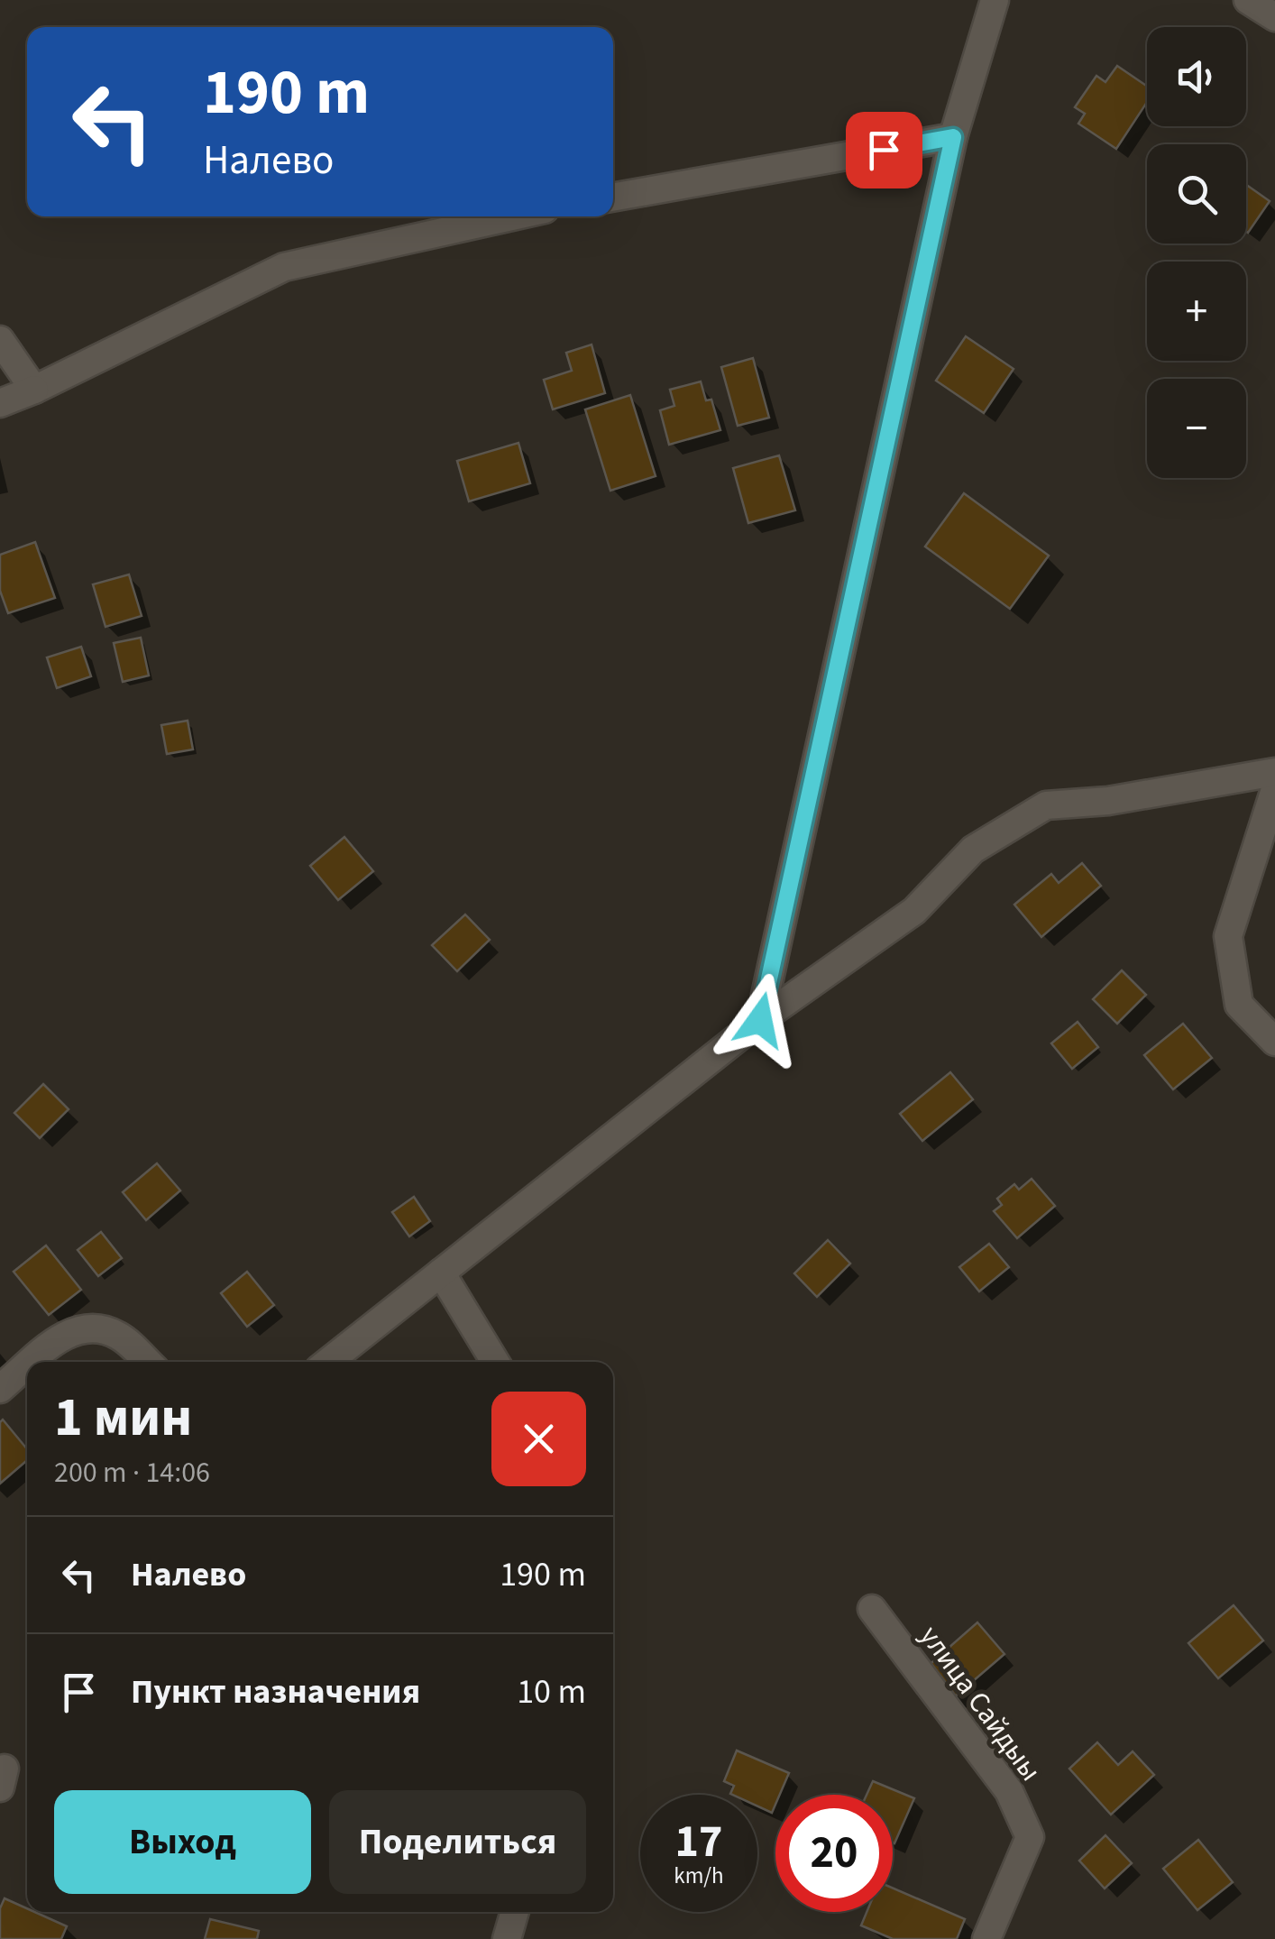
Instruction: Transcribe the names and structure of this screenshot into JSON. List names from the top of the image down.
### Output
{
  "streets": {
    "street": ["улица Сайдыы"]
  },
  "page": {
    "map_buttons": ["+", "−"],
    "turn": ["190 m", "Налево"],
    "heading": ["1 мин", "200 m · 14:06"],
    "list": [
      {
        "name": "Налево",
        "value": "190 m"
      },
      {
        "name": "Пункт назначения",
        "value": "10 m"
      }
    ],
    "buttons": ["Выход", "Поделиться"],
    "speed": "17 km/h",
    "limit": "20"
  }
}
